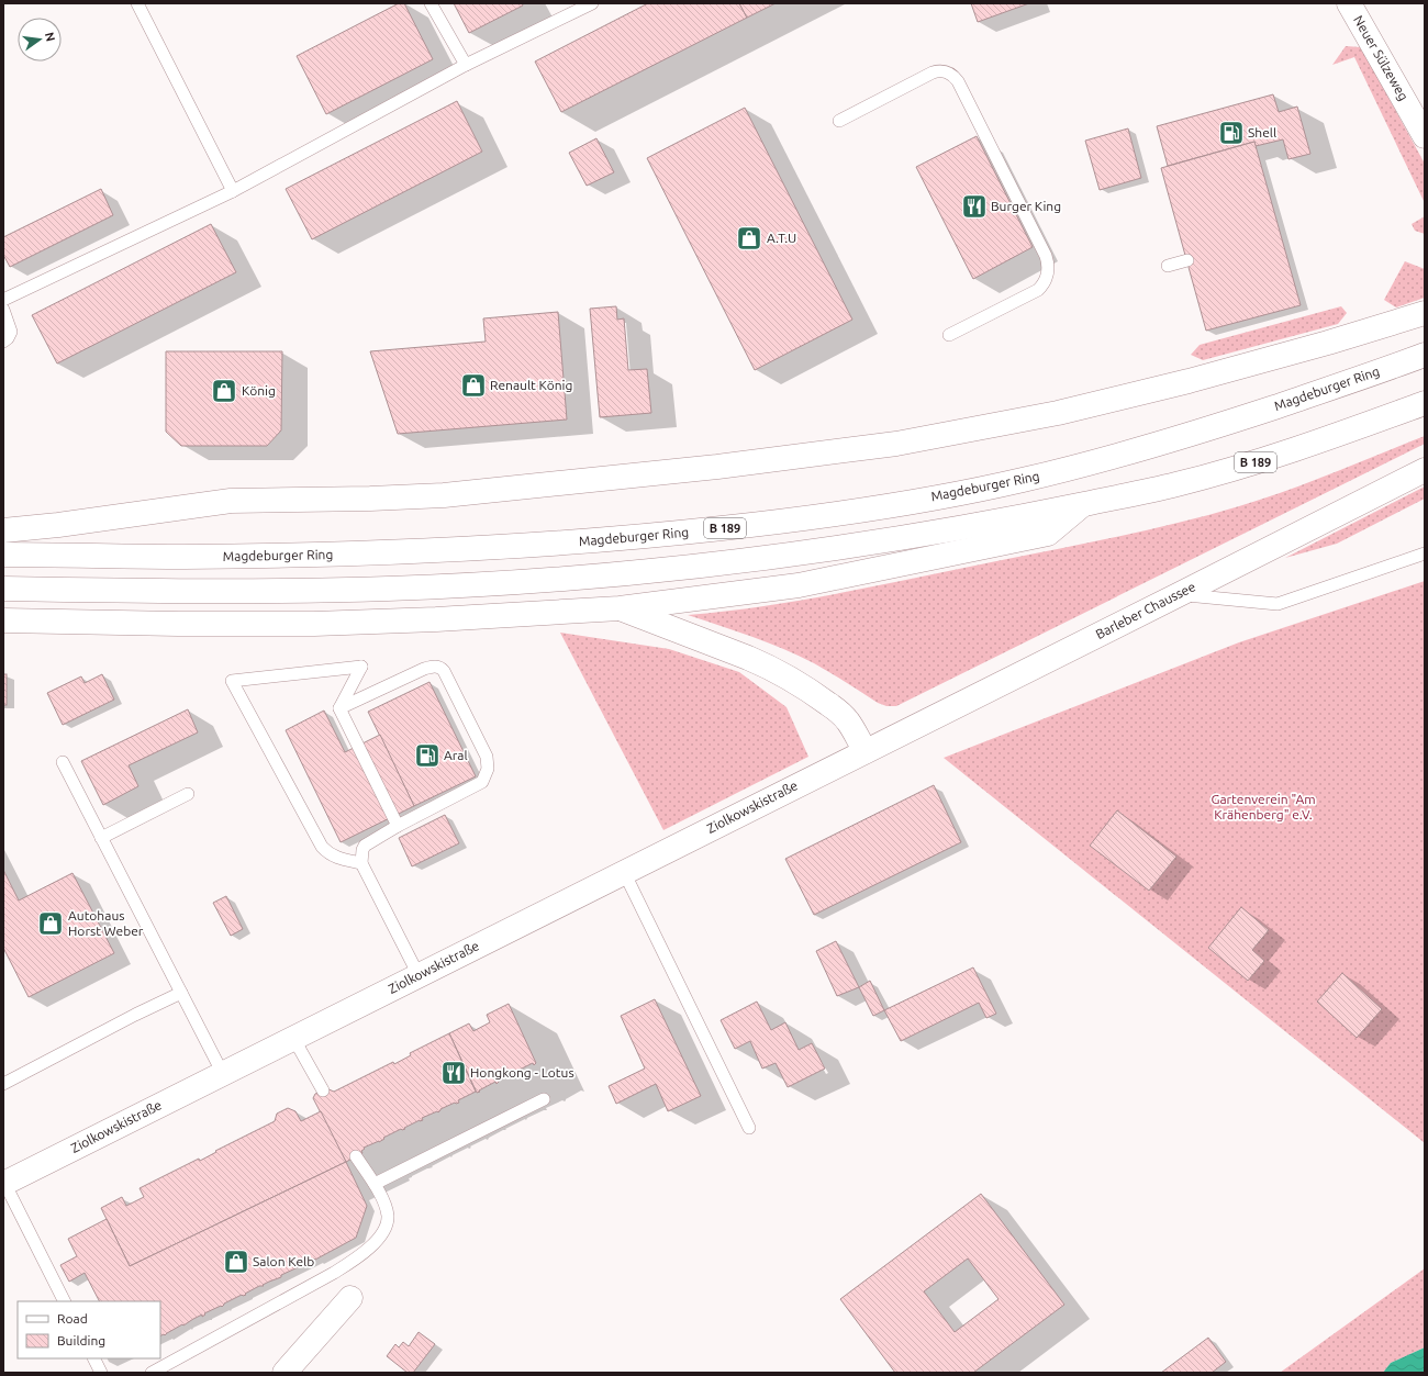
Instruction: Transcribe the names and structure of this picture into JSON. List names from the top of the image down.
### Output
{
  "streets": {
    "main road": [
      "Neuer Sülzeweg",
      "Magdeburger Ring",
      "B 189",
      "Barleber Chaussee",
      "Ziolkowskistraße"
    ]
  },
  "crossings": [
    ["Barleber Chaussee", "Ziolkowskistraße"]
  ],
  "parks": ["Gartenverein \"Am Krähenberg\" e.V."],
  "places": {
    "fuel station": ["Shell", "Aral"],
    "restaurant": ["Burger King", "Hongkong - Lotus"],
    "shop": [
      "A.T.U",
      "Renault König",
      "König",
      "Autohaus Horst Weber",
      "Salon Kelb"
    ]
  },
  "legend": ["Road", "Building"],
  "north": "right"
}
